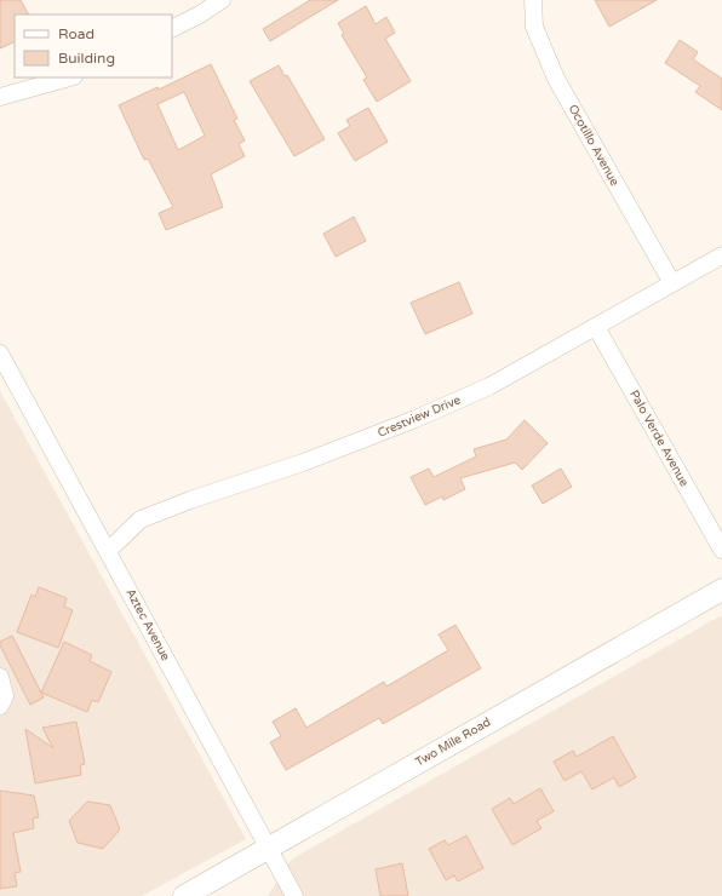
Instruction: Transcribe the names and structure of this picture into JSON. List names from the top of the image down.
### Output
{
  "streets": {
    "street": [
      "Ocotillo Avenue",
      "Crestview Drive",
      "Palo Verde Avenue",
      "Aztec Avenue",
      "Two Mile Road"
    ]
  },
  "crossings": [
    ["Ocotillo Avenue", "Crestview Drive"],
    ["Crestview Drive", "Palo Verde Avenue"],
    ["Crestview Drive", "Aztec Avenue"],
    ["Aztec Avenue", "Two Mile Road"]
  ],
  "legend": ["Road", "Building"]
}
